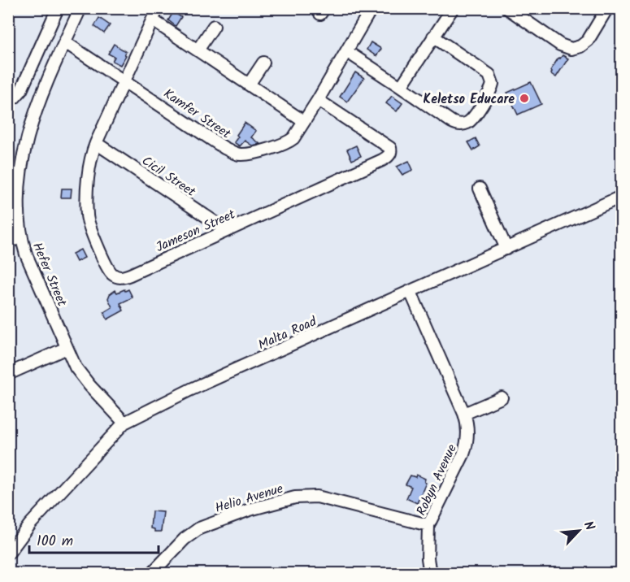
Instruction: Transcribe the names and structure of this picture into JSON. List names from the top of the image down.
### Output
{
  "streets": {
    "street": [
      "Kamfer Street",
      "Cicil Street",
      "Jameson Street",
      "Hefer Street",
      "Malta Road",
      "Robyn Avenue",
      "Helio Avenue"
    ]
  },
  "crossings": [
    ["Kamfer Street", "Jameson Street"],
    ["Kamfer Street", "Hefer Street"],
    ["Cicil Street", "Jameson Street"],
    ["Hefer Street", "Malta Road"],
    ["Malta Road", "Robyn Avenue"],
    ["Robyn Avenue", "Helio Avenue"]
  ],
  "places": ["Keletso Educare"],
  "scale_bar": "100 m",
  "north": "top right"
}
